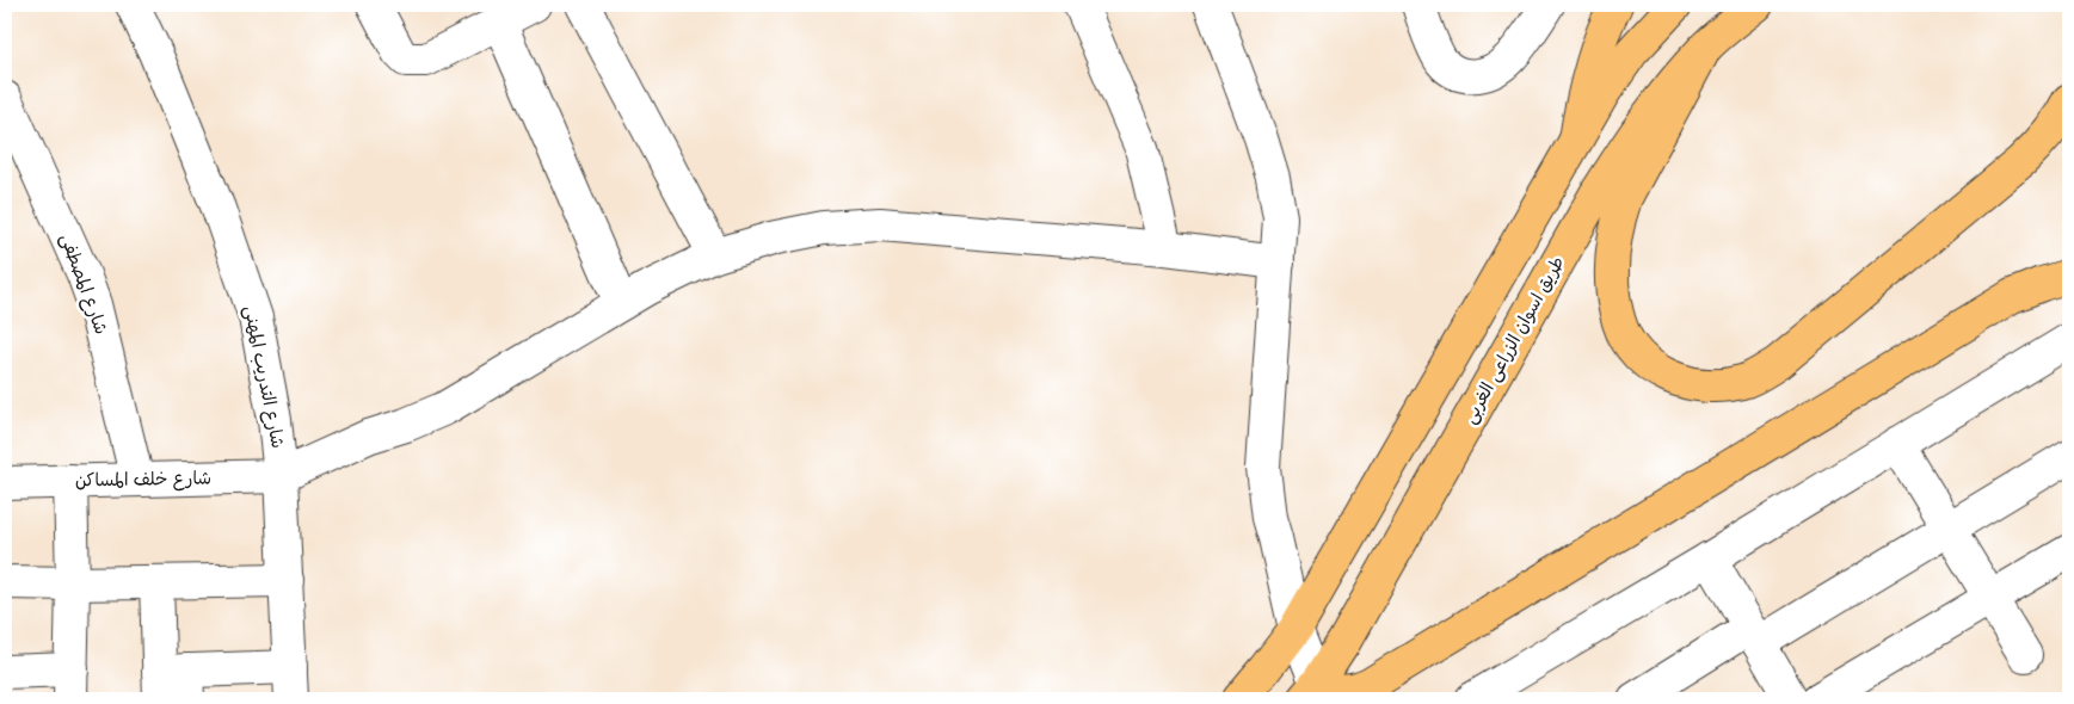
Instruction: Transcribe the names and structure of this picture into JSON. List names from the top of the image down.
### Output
{
  "streets": {
    "main road": ["طريق اسوان الزراعى الغربى"],
    "street": ["شارع المصطفى", "شارع التدريب المهنى", "شارع خلف المساكن"]
  },
  "crossings": [
    ["شارع المصطفى", "شارع خلف المساكن"],
    ["شارع التدريب المهنى", "شارع خلف المساكن"]
  ]
}
